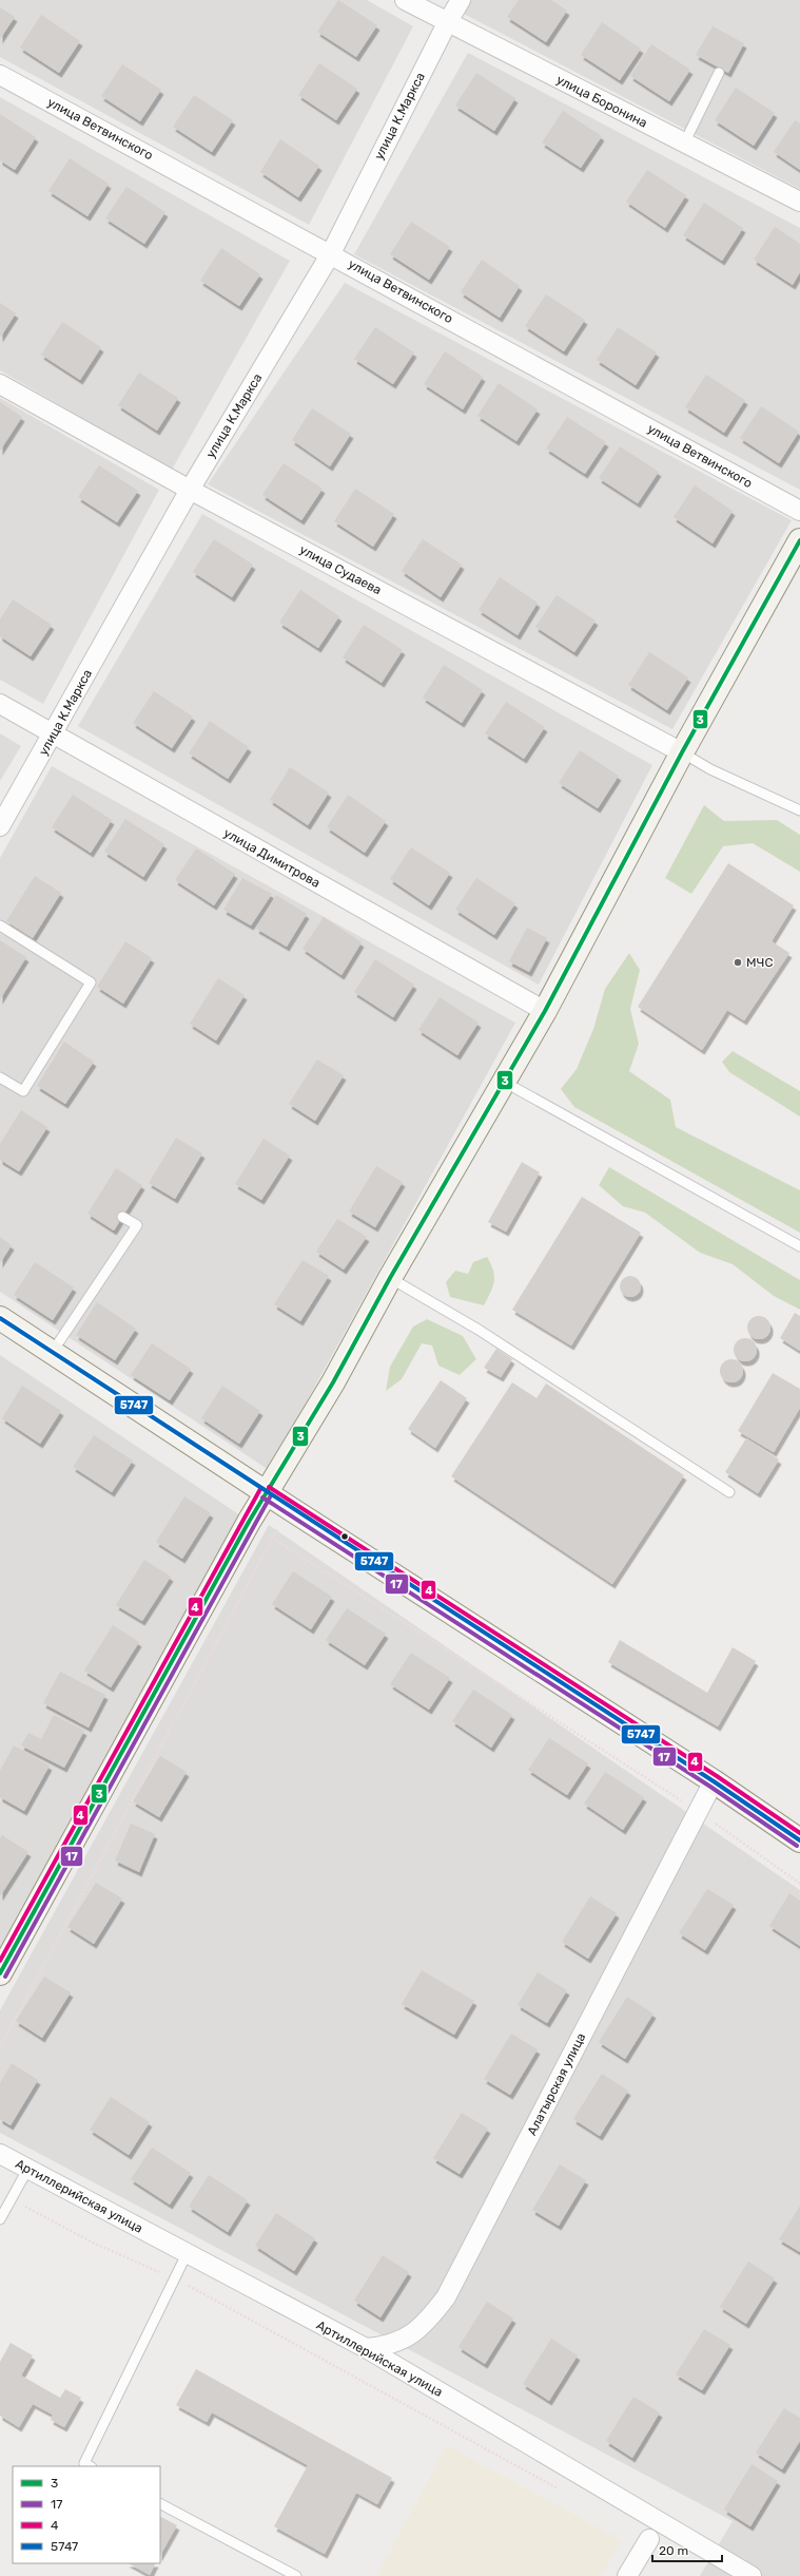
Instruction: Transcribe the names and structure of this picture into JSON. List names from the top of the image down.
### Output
{
  "streets": {
    "street": [
      "улица Боронина",
      "улица К.Маркса",
      "улица Ветвинского",
      "улица Судаева",
      "улица Димитрова",
      "Алатырская улица",
      "Артиллерийская улица"
    ]
  },
  "crossings": [
    ["улица Боронина", "улица К.Маркса"],
    ["улица К.Маркса", "улица Ветвинского"],
    ["улица К.Маркса", "улица Судаева"],
    ["улица К.Маркса", "улица Димитрова"],
    ["Алатырская улица", "Артиллерийская улица"]
  ],
  "places": ["МЧС"],
  "lines": [
    "transit line 3",
    "transit line 5747",
    "transit line 4",
    "transit line 17"
  ],
  "legend": [
    "3",
    "17",
    "4",
    "5747"
  ],
  "scale_bar": "20 m"
}
